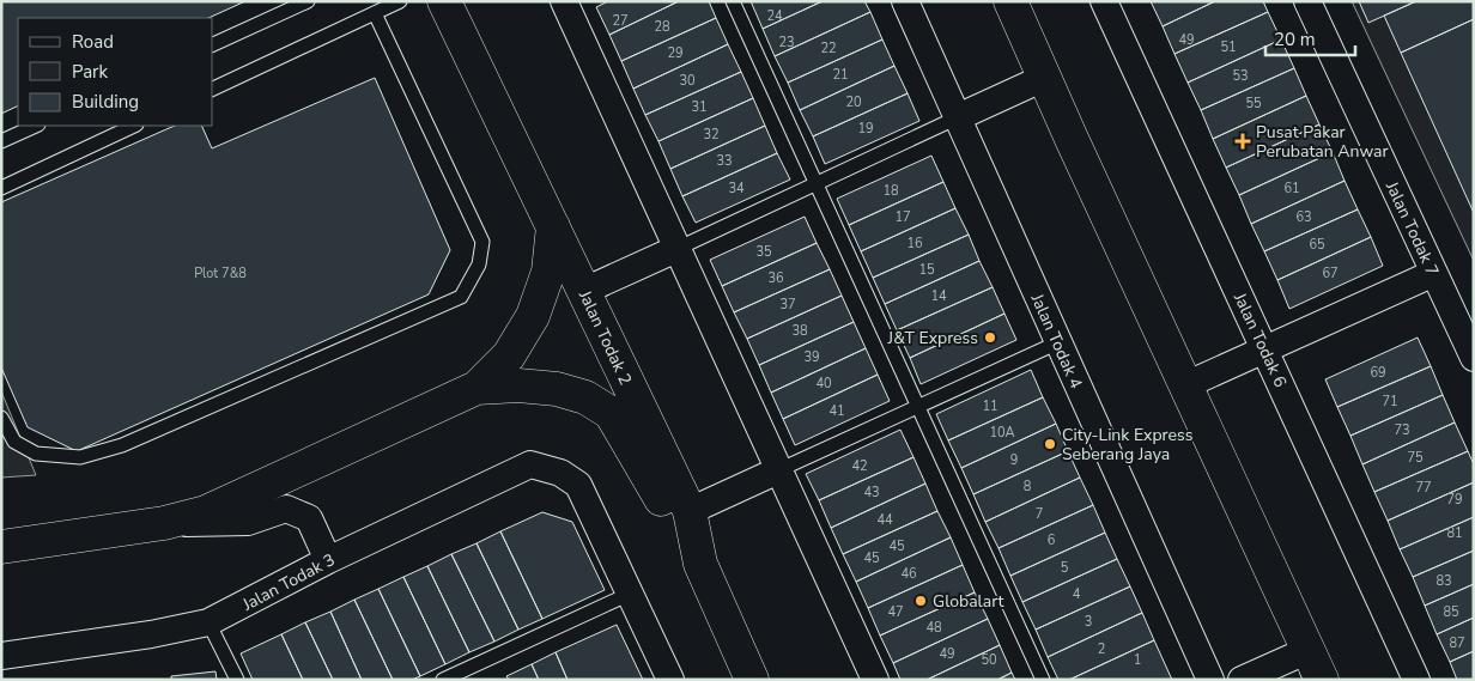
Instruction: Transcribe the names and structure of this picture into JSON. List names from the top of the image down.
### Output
{
  "streets": {
    "street": [
      "Jalan Todak 7",
      "Jalan Todak 2",
      "Jalan Todak 6",
      "Jalan Todak 4",
      "Jalan Todak 3"
    ]
  },
  "places": {
    "health": ["Pusat Pakar Perubatan Anwar"],
    "other": ["J&T Express", "City-Link Express Seberang Jaya", "Globalart"]
  },
  "house_numbers": [
    "24",
    "27",
    "28",
    "49",
    "23",
    "51",
    "22",
    "29",
    "21",
    "53",
    "30",
    "20",
    "55",
    "31",
    "19",
    "32",
    "33",
    "34",
    "61",
    "18",
    "17",
    "63",
    "16",
    "65",
    "35",
    "15",
    "Plot 7&8",
    "67",
    "36",
    "14",
    "37",
    "38",
    "39",
    "69",
    "40",
    "71",
    "11",
    "41",
    "73",
    "10A",
    "75",
    "9",
    "42",
    "8",
    "77",
    "43",
    "79",
    "7",
    "44",
    "81",
    "6",
    "45",
    "45",
    "5",
    "46",
    "83",
    "4",
    "47",
    "85",
    "3",
    "48",
    "87",
    "2",
    "49",
    "50",
    "1"
  ],
  "legend": ["Road", "Park", "Building"],
  "scale_bar": "20 m"
}
